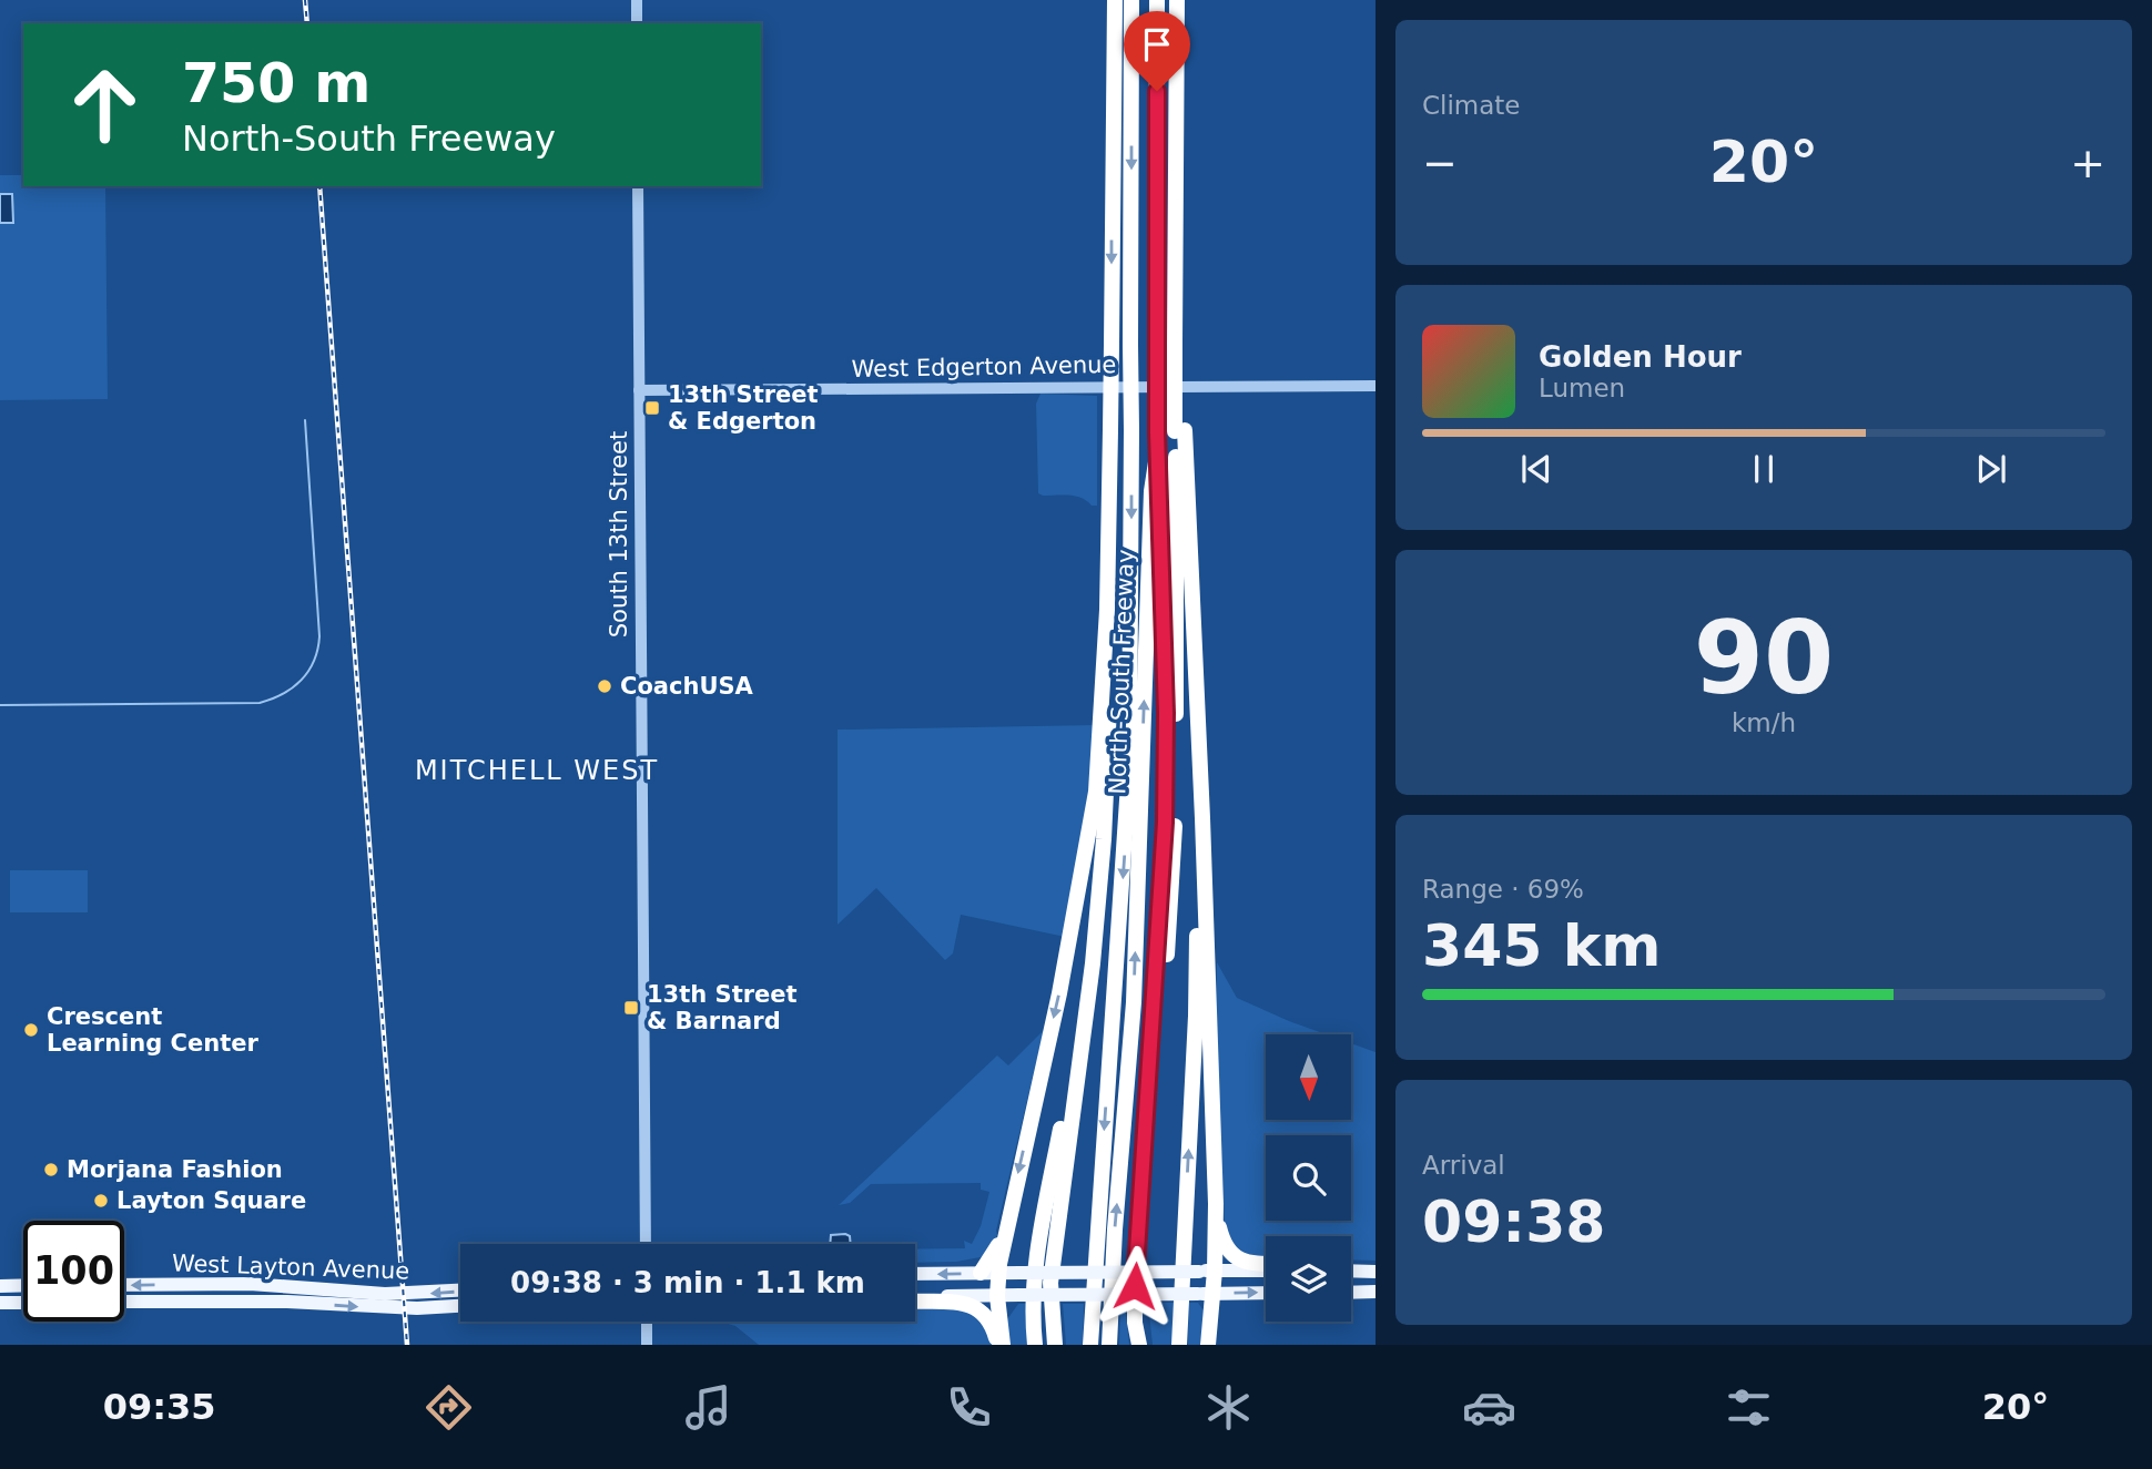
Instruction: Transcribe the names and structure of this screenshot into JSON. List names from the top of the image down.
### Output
{
  "streets": {
    "highway": ["North-South Freeway"],
    "main road": ["West Layton Avenue"],
    "street": ["West Edgerton Avenue", "South 13th Street"]
  },
  "crossings": [
    ["West Edgerton Avenue", "South 13th Street"]
  ],
  "districts": ["MITCHELL WEST"],
  "places": {
    "transit": ["13th Street & Edgerton", "13th Street & Barnard"],
    "other": [
      "CoachUSA",
      "Crescent Learning Center",
      "Morjana Fashion",
      "Layton Square"
    ]
  },
  "north": "bottom",
  "page": {
    "tile": [
      "Climate",
      ["90", "km/h"],
      ["Range · 69%", "345 km"],
      ["Arrival", "09:38"]
    ],
    "turn": ["750 m", "North-South Freeway"],
    "heat": ["−", "20°", "+"],
    "song": ["Golden Hour", "Lumen"],
    "limit": "100",
    "trip": "09:38 · 3 min · 1.1 km",
    "tabs": ["09:35", "20°"]
  }
}
